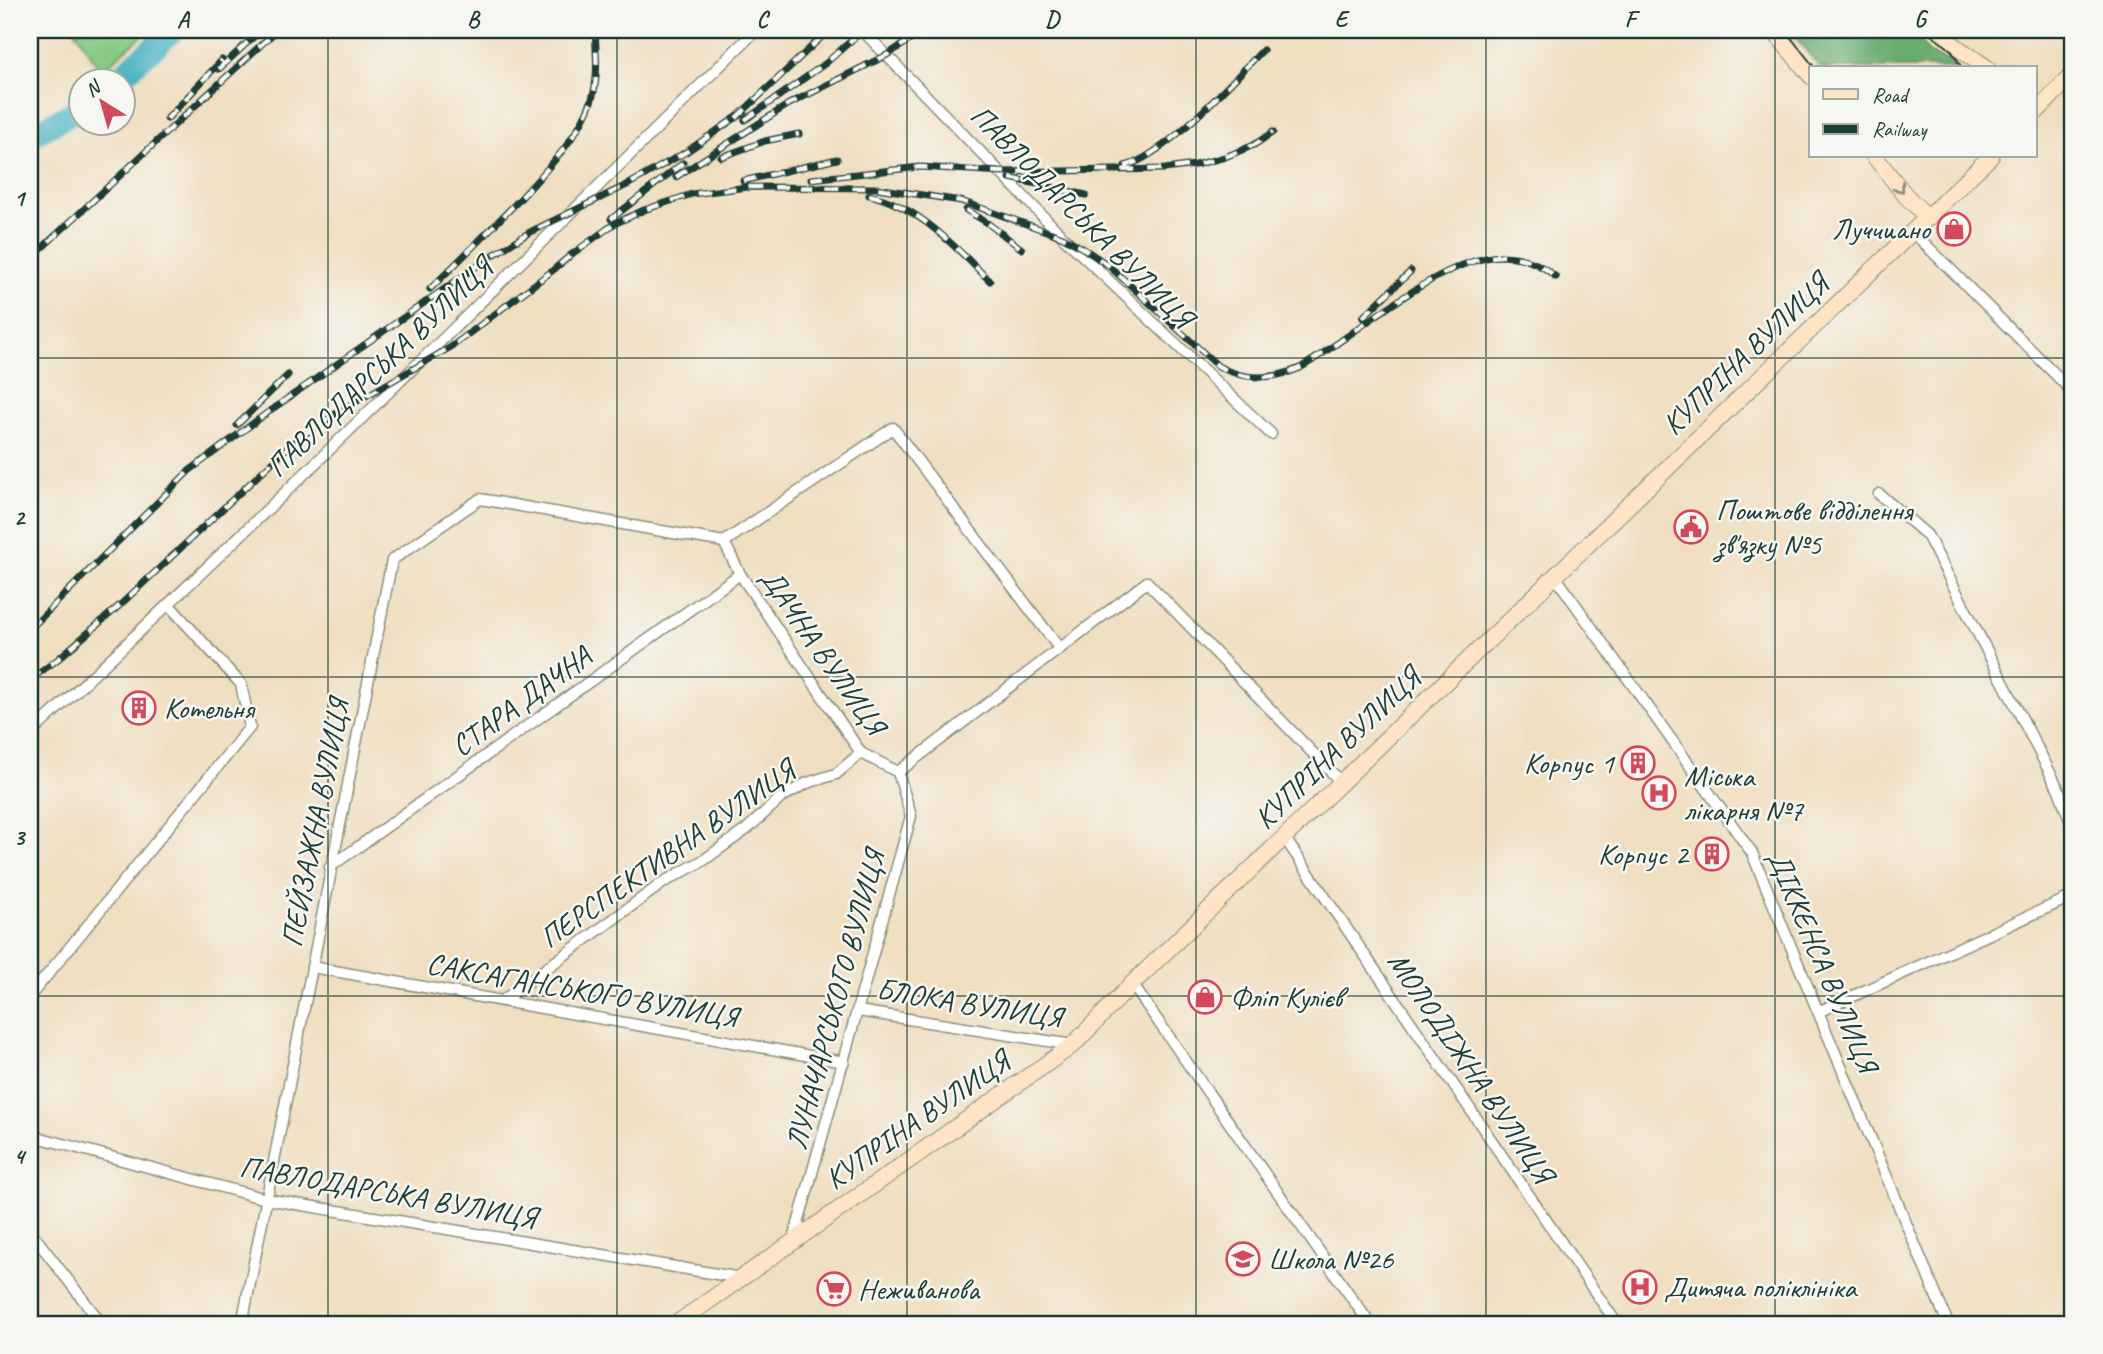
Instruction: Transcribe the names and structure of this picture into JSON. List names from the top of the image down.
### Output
{
  "streets": {
    "main road": ["КУПРІНА ВУЛИЦЯ"],
    "street": [
      "ПАВЛОДАРСЬКА ВУЛИЦЯ",
      "ДАЧНА ВУЛИЦЯ",
      "СТАРА ДАЧНА",
      "ПЕЙЗАЖНА ВУЛИЦЯ",
      "ПЕРСПЕКТИВНА ВУЛИЦЯ",
      "ДІККЕНСА ВУЛИЦЯ",
      "САКСАГАНСЬКОГО ВУЛИЦЯ",
      "ЛУНАЧАРСЬКОГО ВУЛИЦЯ",
      "БЛОКА ВУЛИЦЯ",
      "МОЛОДІЖНА ВУЛИЦЯ"
    ]
  },
  "crossings": [
    ["ПАВЛОДАРСЬКА ВУЛИЦЯ", "КУПРІНА ВУЛИЦЯ"],
    ["ПАВЛОДАРСЬКА ВУЛИЦЯ", "ПЕЙЗАЖНА ВУЛИЦЯ"],
    ["КУПРІНА ВУЛИЦЯ", "ДІККЕНСА ВУЛИЦЯ"],
    ["КУПРІНА ВУЛИЦЯ", "ЛУНАЧАРСЬКОГО ВУЛИЦЯ"],
    ["КУПРІНА ВУЛИЦЯ", "БЛОКА ВУЛИЦЯ"],
    ["КУПРІНА ВУЛИЦЯ", "МОЛОДІЖНА ВУЛИЦЯ"],
    ["ДАЧНА ВУЛИЦЯ", "СТАРА ДАЧНА"],
    ["ДАЧНА ВУЛИЦЯ", "ПЕЙЗАЖНА ВУЛИЦЯ"],
    ["ДАЧНА ВУЛИЦЯ", "ПЕРСПЕКТИВНА ВУЛИЦЯ"],
    ["ДАЧНА ВУЛИЦЯ", "ЛУНАЧАРСЬКОГО ВУЛИЦЯ"],
    ["СТАРА ДАЧНА", "ПЕЙЗАЖНА ВУЛИЦЯ"],
    ["ПЕЙЗАЖНА ВУЛИЦЯ", "САКСАГАНСЬКОГО ВУЛИЦЯ"],
    ["ПЕРСПЕКТИВНА ВУЛИЦЯ", "САКСАГАНСЬКОГО ВУЛИЦЯ"],
    ["САКСАГАНСЬКОГО ВУЛИЦЯ", "ЛУНАЧАРСЬКОГО ВУЛИЦЯ"],
    ["ЛУНАЧАРСЬКОГО ВУЛИЦЯ", "БЛОКА ВУЛИЦЯ"]
  ],
  "places": {
    "shop": ["Луччиано", "Фліп Кулієв"],
    "public building": ["Поштове відділення зв'язку №5"],
    "building": ["Котельня", "Корпус 1", "Корпус 2"],
    "hospital": ["Міська лікарня №7", "Дитяча поліклініка"],
    "school or university": ["Школа №26"],
    "supermarket": ["Неживанова"]
  },
  "legend": ["Road", "Railway"],
  "north": "top left",
  "grid": {
    "columns": [
      "A",
      "B",
      "C",
      "D",
      "E",
      "F",
      "G"
    ],
    "rows": [
      "1",
      "2",
      "3",
      "4"
    ]
  }
}
